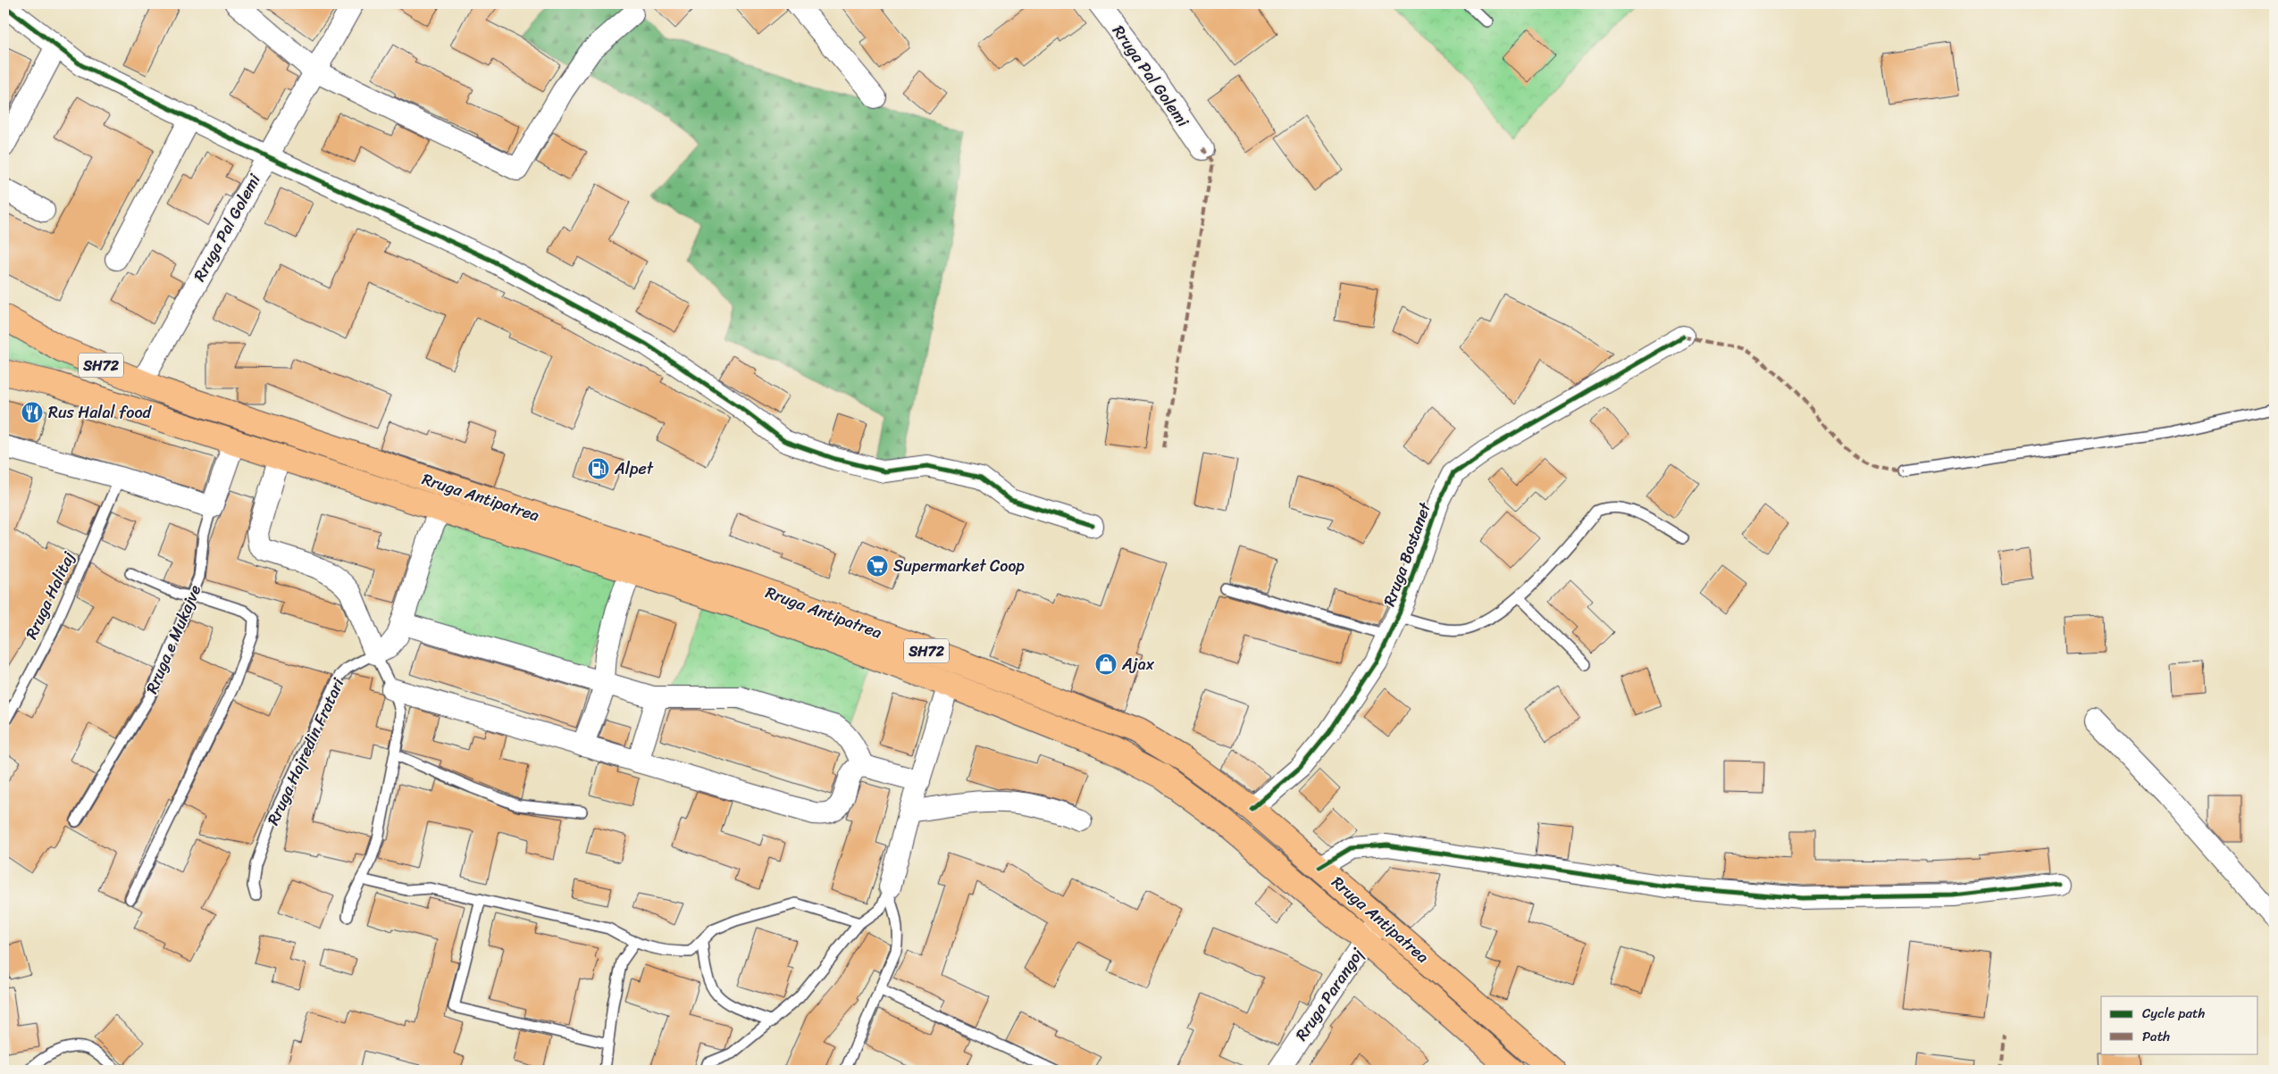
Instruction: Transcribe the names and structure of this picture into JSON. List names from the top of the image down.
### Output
{
  "streets": {
    "main road": ["SH72", "Rruga Antipatrea"],
    "street": [
      "Rruga Pal Golemi",
      "Rruga Bostanet",
      "Rruga e Mukajve",
      "Rruga Hajredin Fratari",
      "Rruga Parangoj"
    ],
    "lane": ["Rruga Halitaj"]
  },
  "crossings": [
    ["Rruga Pal Golemi", "Rruga Antipatrea"],
    ["Rruga Antipatrea", "Rruga Bostanet"],
    ["Rruga Antipatrea", "Rruga e Mukajve"],
    ["Rruga Antipatrea", "Rruga Hajredin Fratari"],
    ["Rruga Antipatrea", "Rruga Parangoj"]
  ],
  "places": {
    "restaurant": ["Rus Halal food"],
    "fuel station": ["Alpet"],
    "supermarket": ["Supermarket Coop"],
    "shop": ["Ajax"]
  },
  "legend": ["Cycle path", "Path"]
}
